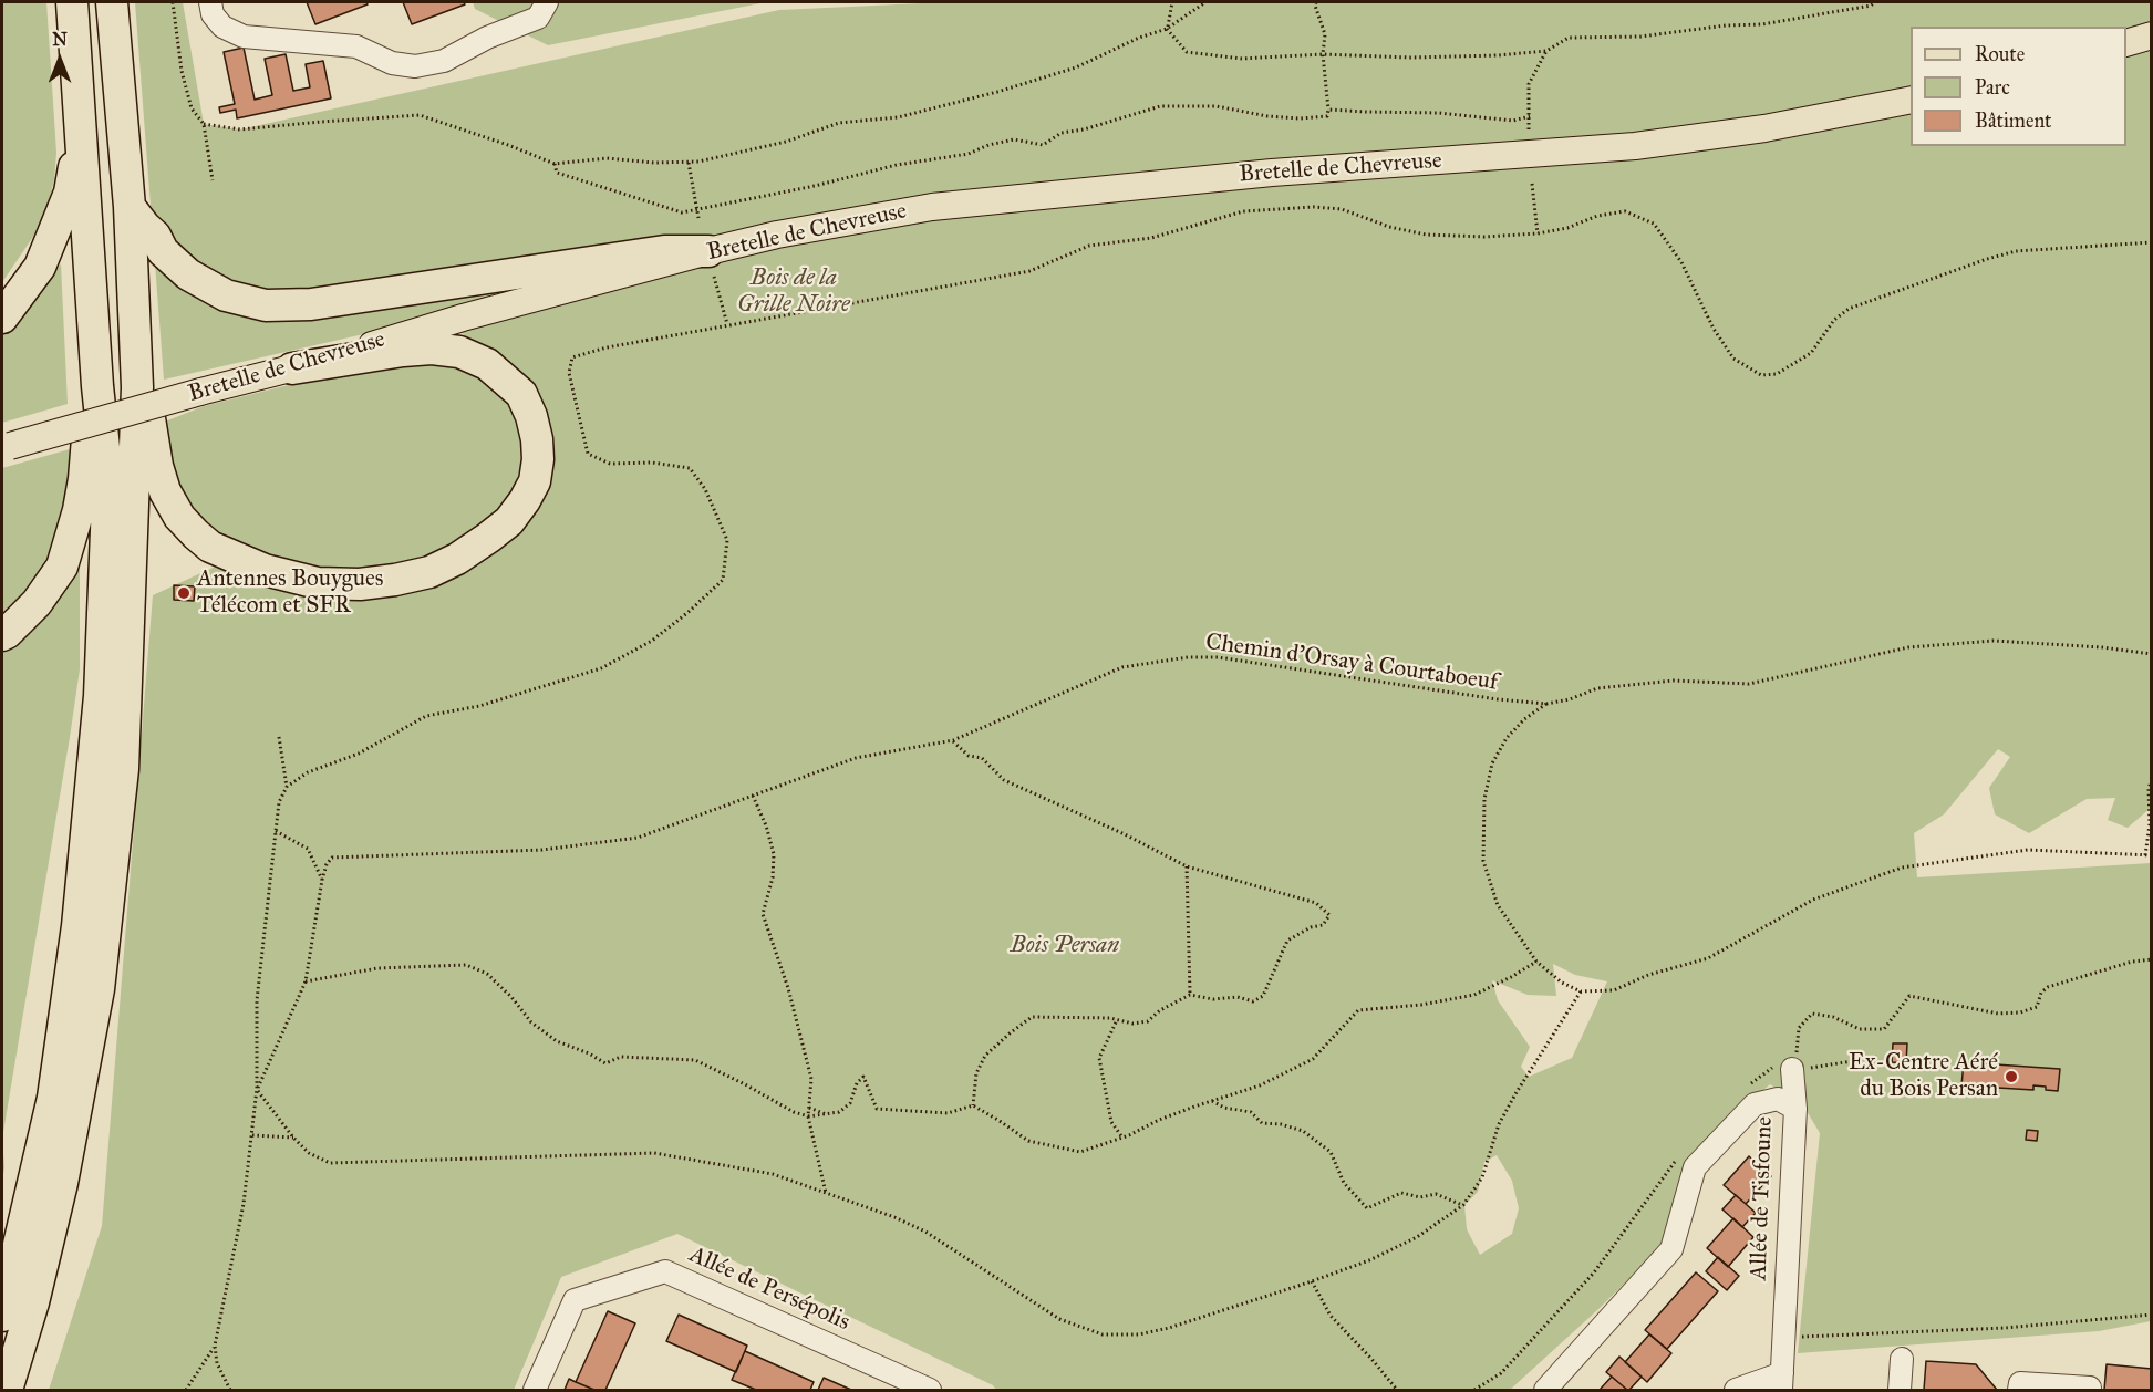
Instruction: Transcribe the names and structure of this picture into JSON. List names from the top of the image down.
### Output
{
  "streets": {
    "main road": ["Bretelle de Chevreuse"],
    "street": ["Allée de Tisfoune", "Allée de Persépolis"],
    "path": ["Chemin d'Orsay à Courtaboeuf"]
  },
  "parks": ["Bois de la Grille Noire", "Bois Persan"],
  "places": ["Antennes Bouygues Télécom et SFR", "Ex-Centre Aéré du Bois Persan"],
  "legend": ["Route", "Parc", "Bâtiment"],
  "north": "top"
}
